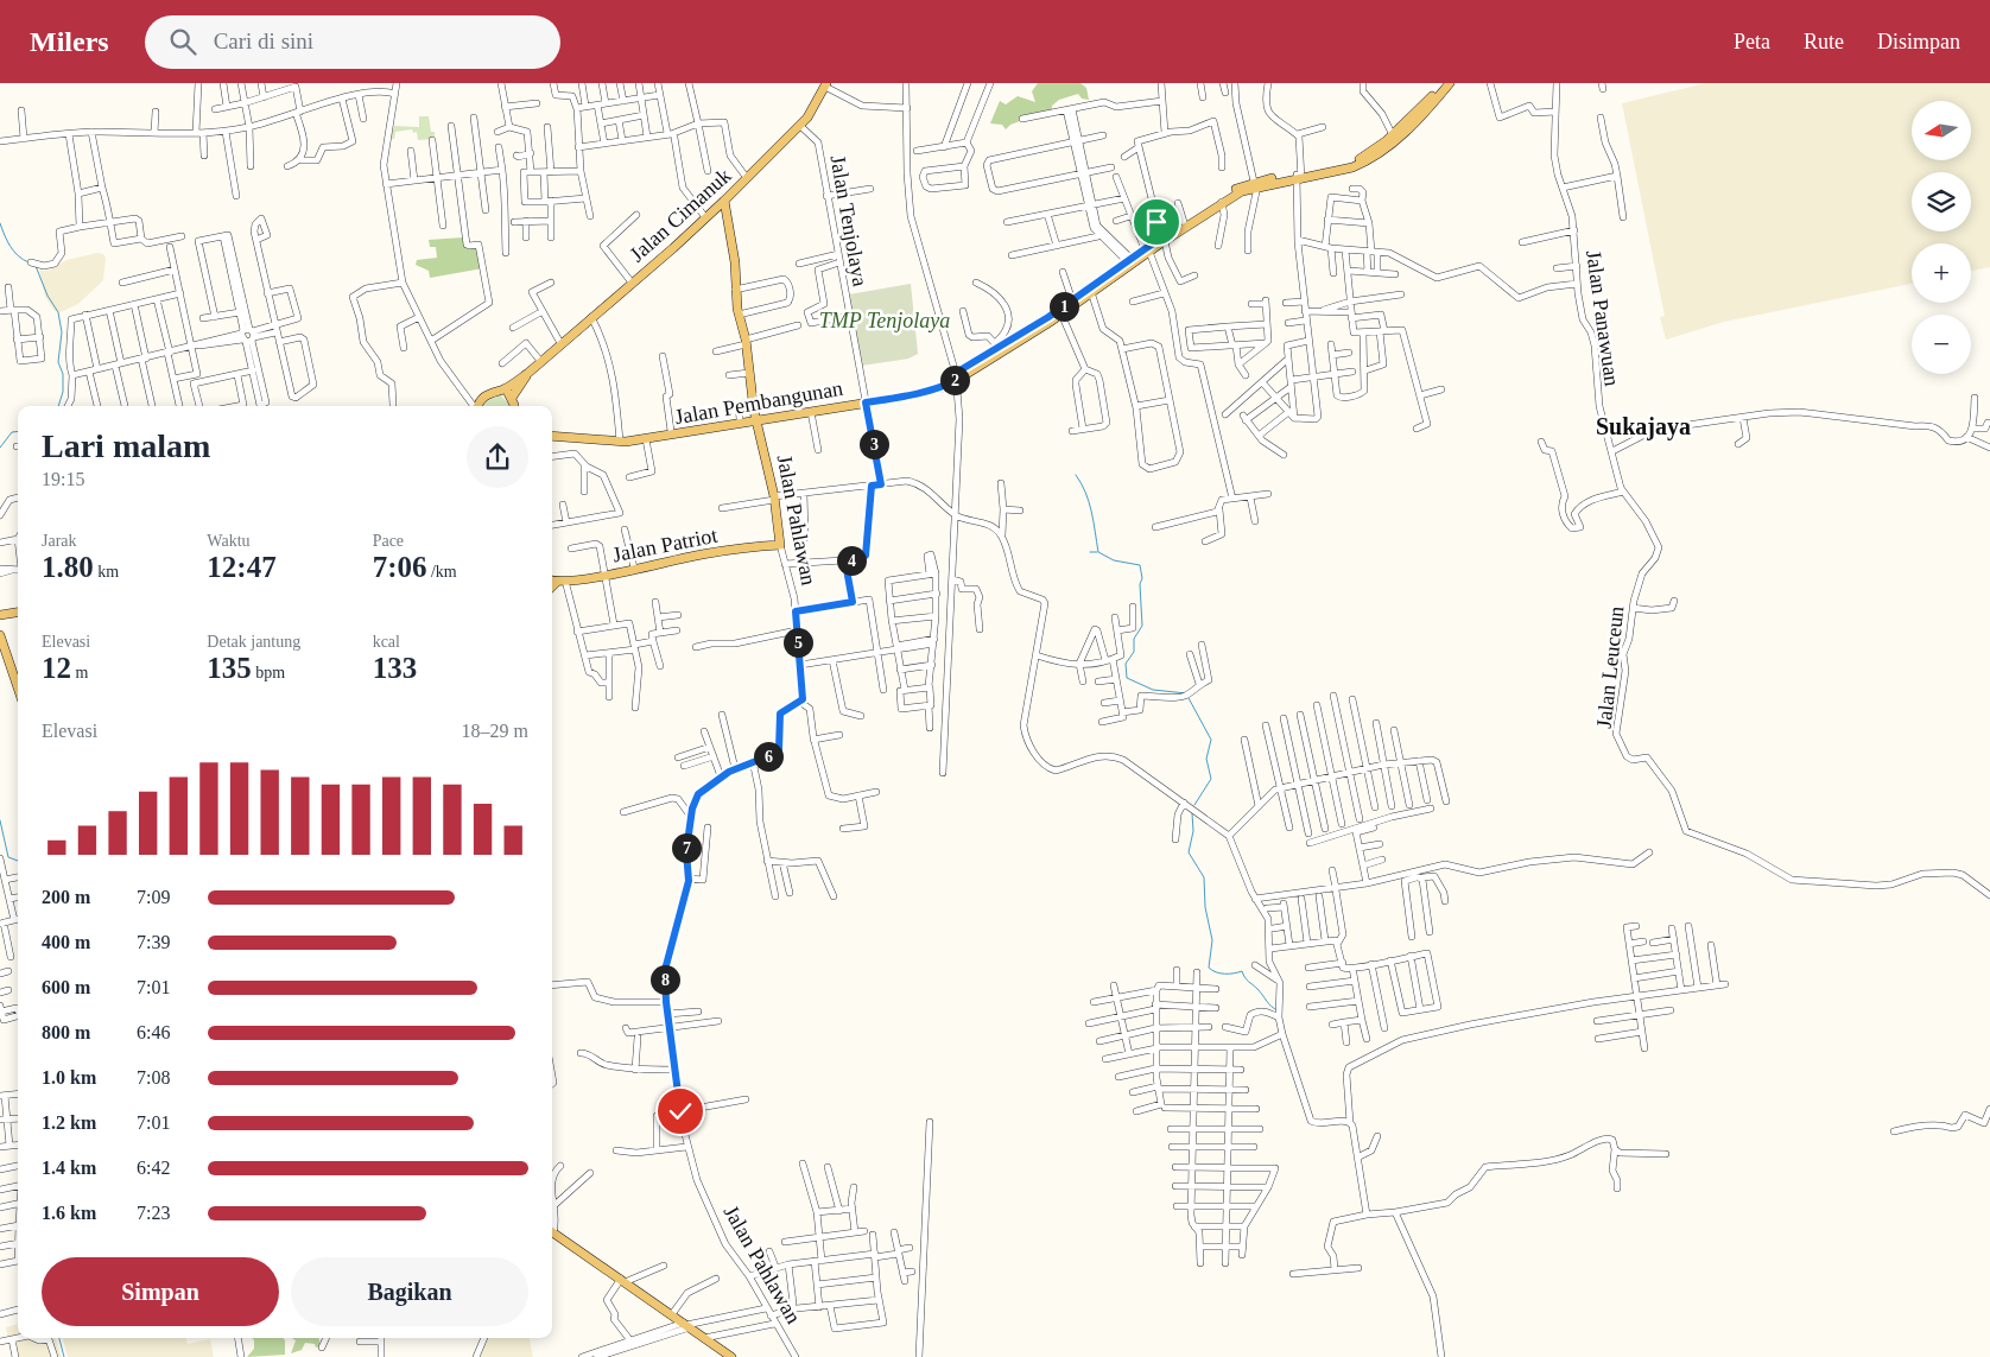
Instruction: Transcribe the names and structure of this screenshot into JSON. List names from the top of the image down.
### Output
{
  "streets": {
    "main road": [
      "Jalan Cimanuk",
      "Jalan Pembangunan",
      "Jalan Pahlawan",
      "Jalan Patriot"
    ],
    "street": ["Jalan Tenjolaya", "Jalan Panawuan", "Jalan Leuceun"]
  },
  "crossings": [
    ["Jalan Cimanuk", "Jalan Tenjolaya"],
    ["Jalan Cimanuk", "Jalan Pahlawan"],
    ["Jalan Tenjolaya", "Jalan Pembangunan"],
    ["Jalan Panawuan", "Jalan Leuceun"],
    ["Jalan Pembangunan", "Jalan Pahlawan"],
    ["Jalan Pahlawan", "Jalan Patriot"]
  ],
  "districts": ["Sukajaya"],
  "parks": ["TMP Tenjolaya"],
  "north": "left",
  "page": {
    "header": "Milers",
    "search": "Cari di sini",
    "nav": ["Peta", "Rute", "Disimpan"],
    "map_buttons": ["+", "−"],
    "pins": [
      "1",
      "2",
      "3",
      "4",
      "5",
      "6",
      "7",
      "8"
    ],
    "heading": ["Lari malam", "19:15"],
    "stats": [
      ["Jarak", "1.80 km"],
      ["Waktu", "12:47"],
      ["Pace", "7:06 /km"],
      ["Elevasi", "12 m"],
      ["Detak jantung", "135 bpm"],
      ["kcal", "133"]
    ],
    "chart": ["Elevasi", "18–29 m"],
    "list": [
      {
        "name": "200 m",
        "note": "7:09"
      },
      {
        "name": "400 m",
        "note": "7:39"
      },
      {
        "name": "600 m",
        "note": "7:01"
      },
      {
        "name": "800 m",
        "note": "6:46"
      },
      {
        "name": "1.0 km",
        "note": "7:08"
      },
      {
        "name": "1.2 km",
        "note": "7:01"
      },
      {
        "name": "1.4 km",
        "note": "6:42"
      },
      {
        "name": "1.6 km",
        "note": "7:23"
      }
    ],
    "buttons": ["Simpan", "Bagikan"]
  }
}
